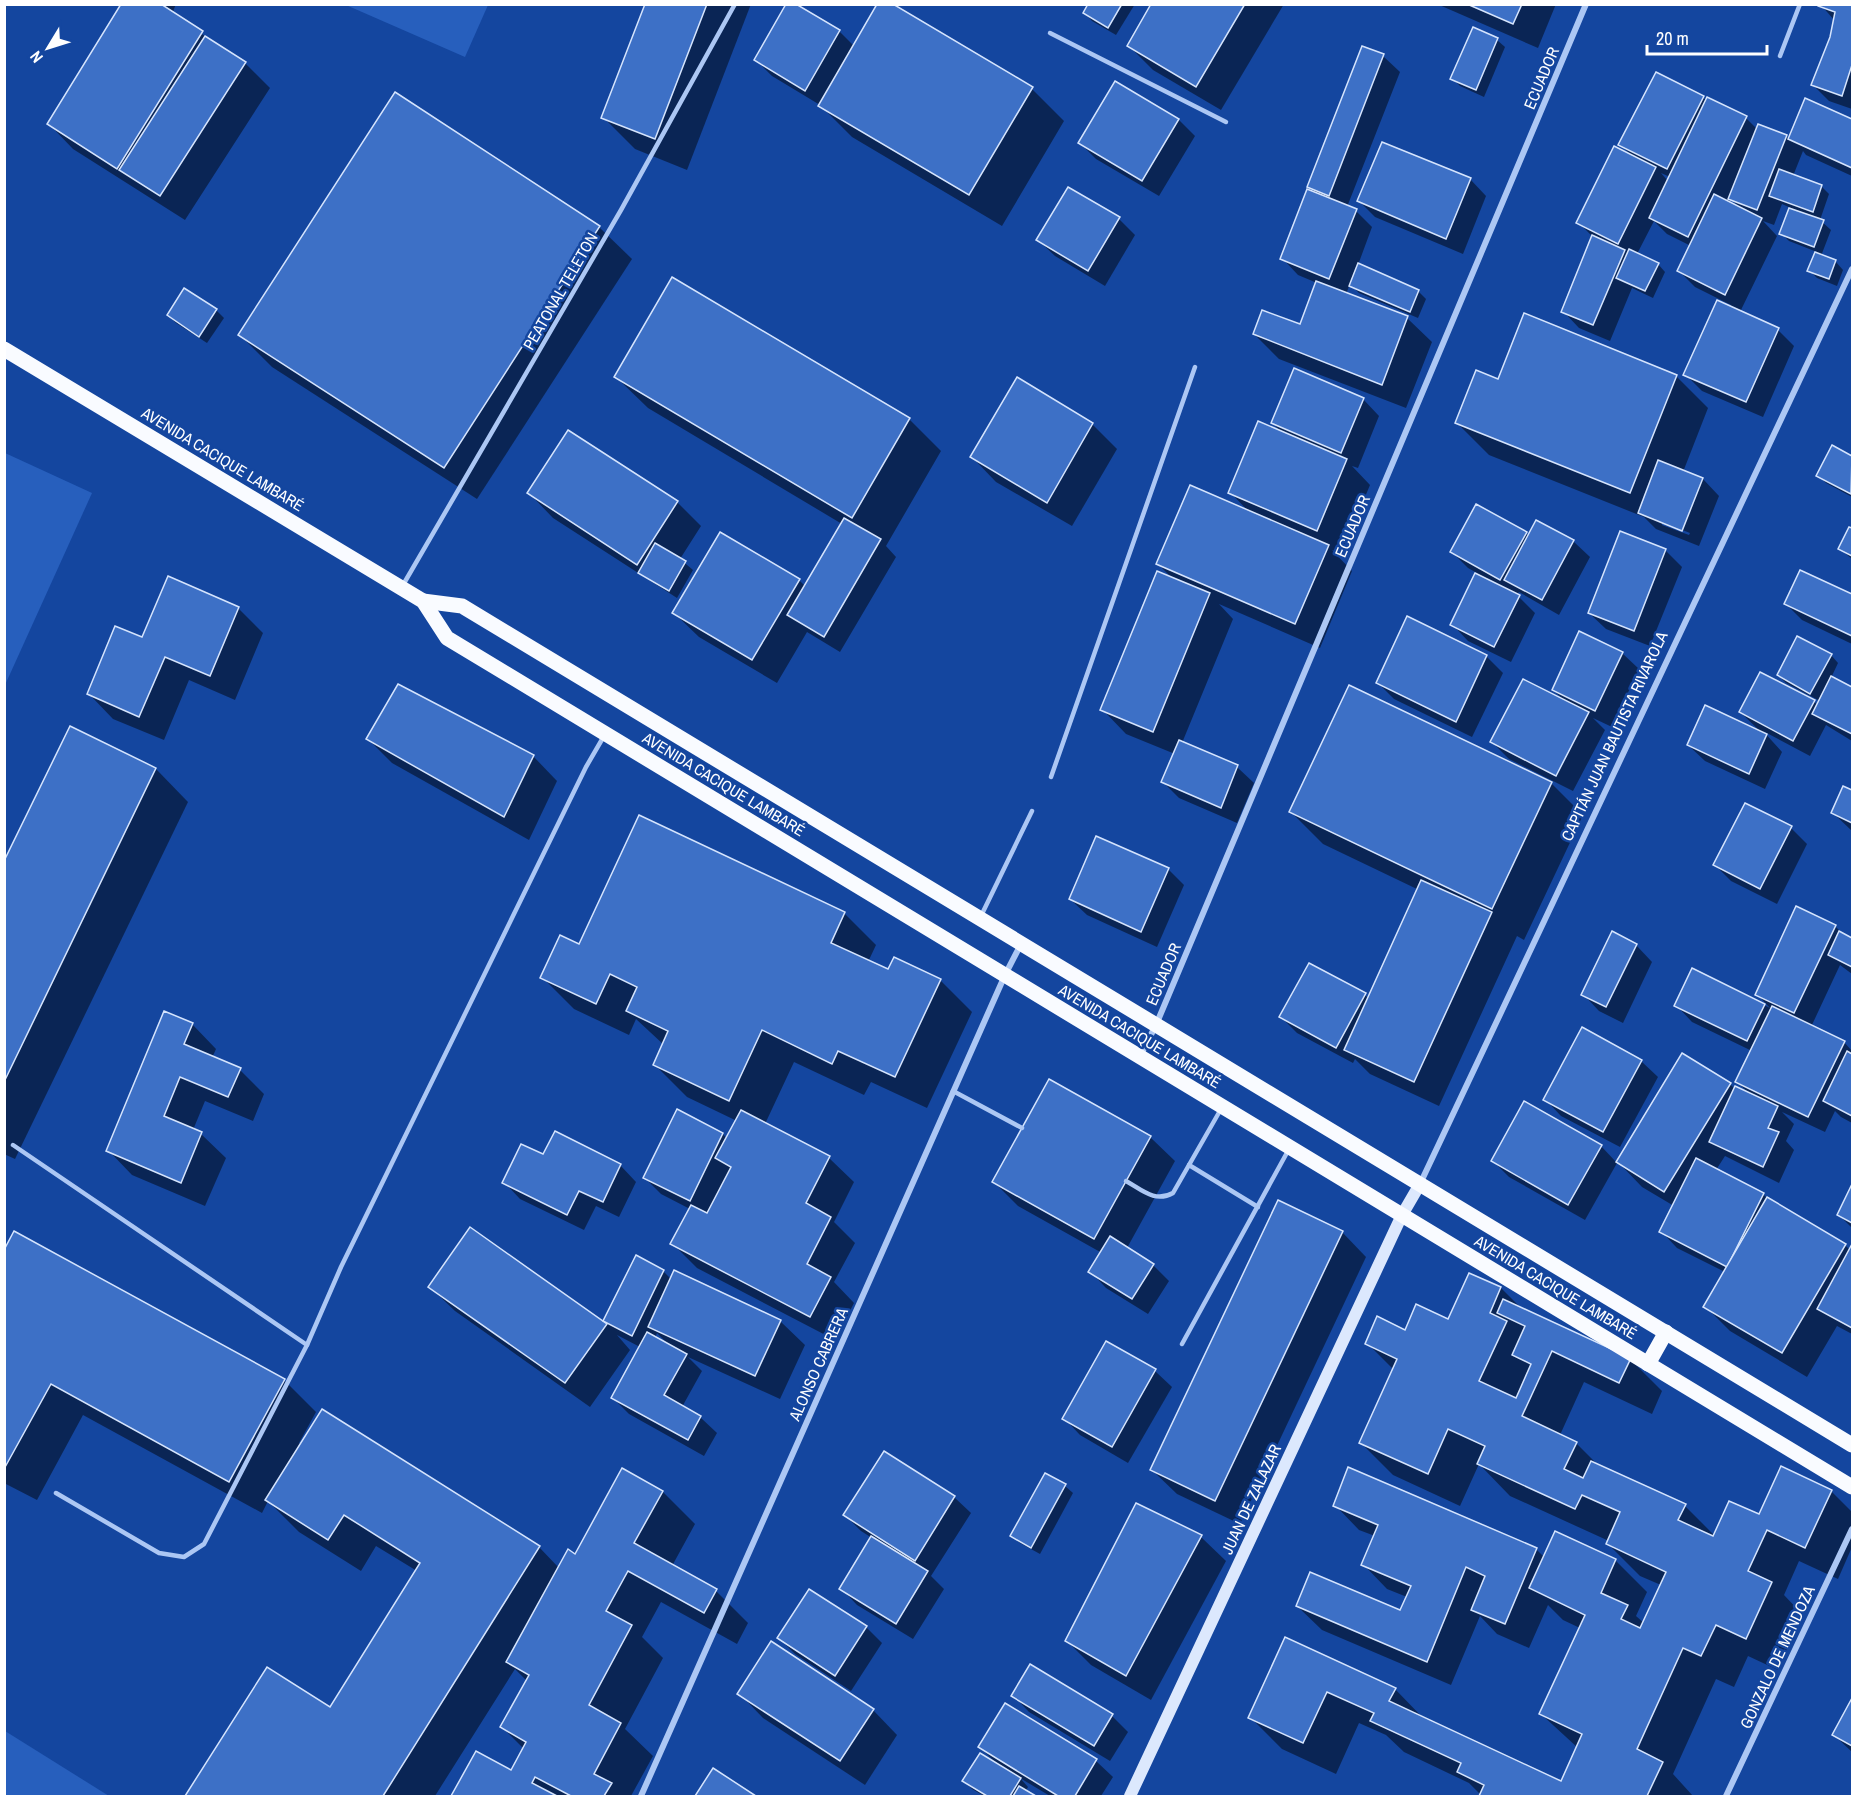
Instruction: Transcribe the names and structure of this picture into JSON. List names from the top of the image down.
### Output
{
  "streets": {
    "main road": ["AVENIDA CACIQUE LAMBARÉ"],
    "street": [
      "ECUADOR",
      "CAPITÁN JUAN BAUTISTA RIVAROLA",
      "ALONSO CABRERA",
      "JUAN DE ZALAZAR",
      "GONZALO DE MENDOZA"
    ],
    "lane": ["PEATONAL TELETON"]
  },
  "crossings": [
    ["ECUADOR", "AVENIDA CACIQUE LAMBARÉ"],
    ["PEATONAL TELETON", "AVENIDA CACIQUE LAMBARÉ"],
    ["AVENIDA CACIQUE LAMBARÉ", "CAPITÁN JUAN BAUTISTA RIVAROLA"],
    ["AVENIDA CACIQUE LAMBARÉ", "ALONSO CABRERA"],
    ["AVENIDA CACIQUE LAMBARÉ", "JUAN DE ZALAZAR"],
    ["CAPITÁN JUAN BAUTISTA RIVAROLA", "JUAN DE ZALAZAR"]
  ],
  "scale_bar": "20 m",
  "north": "bottom left"
}
